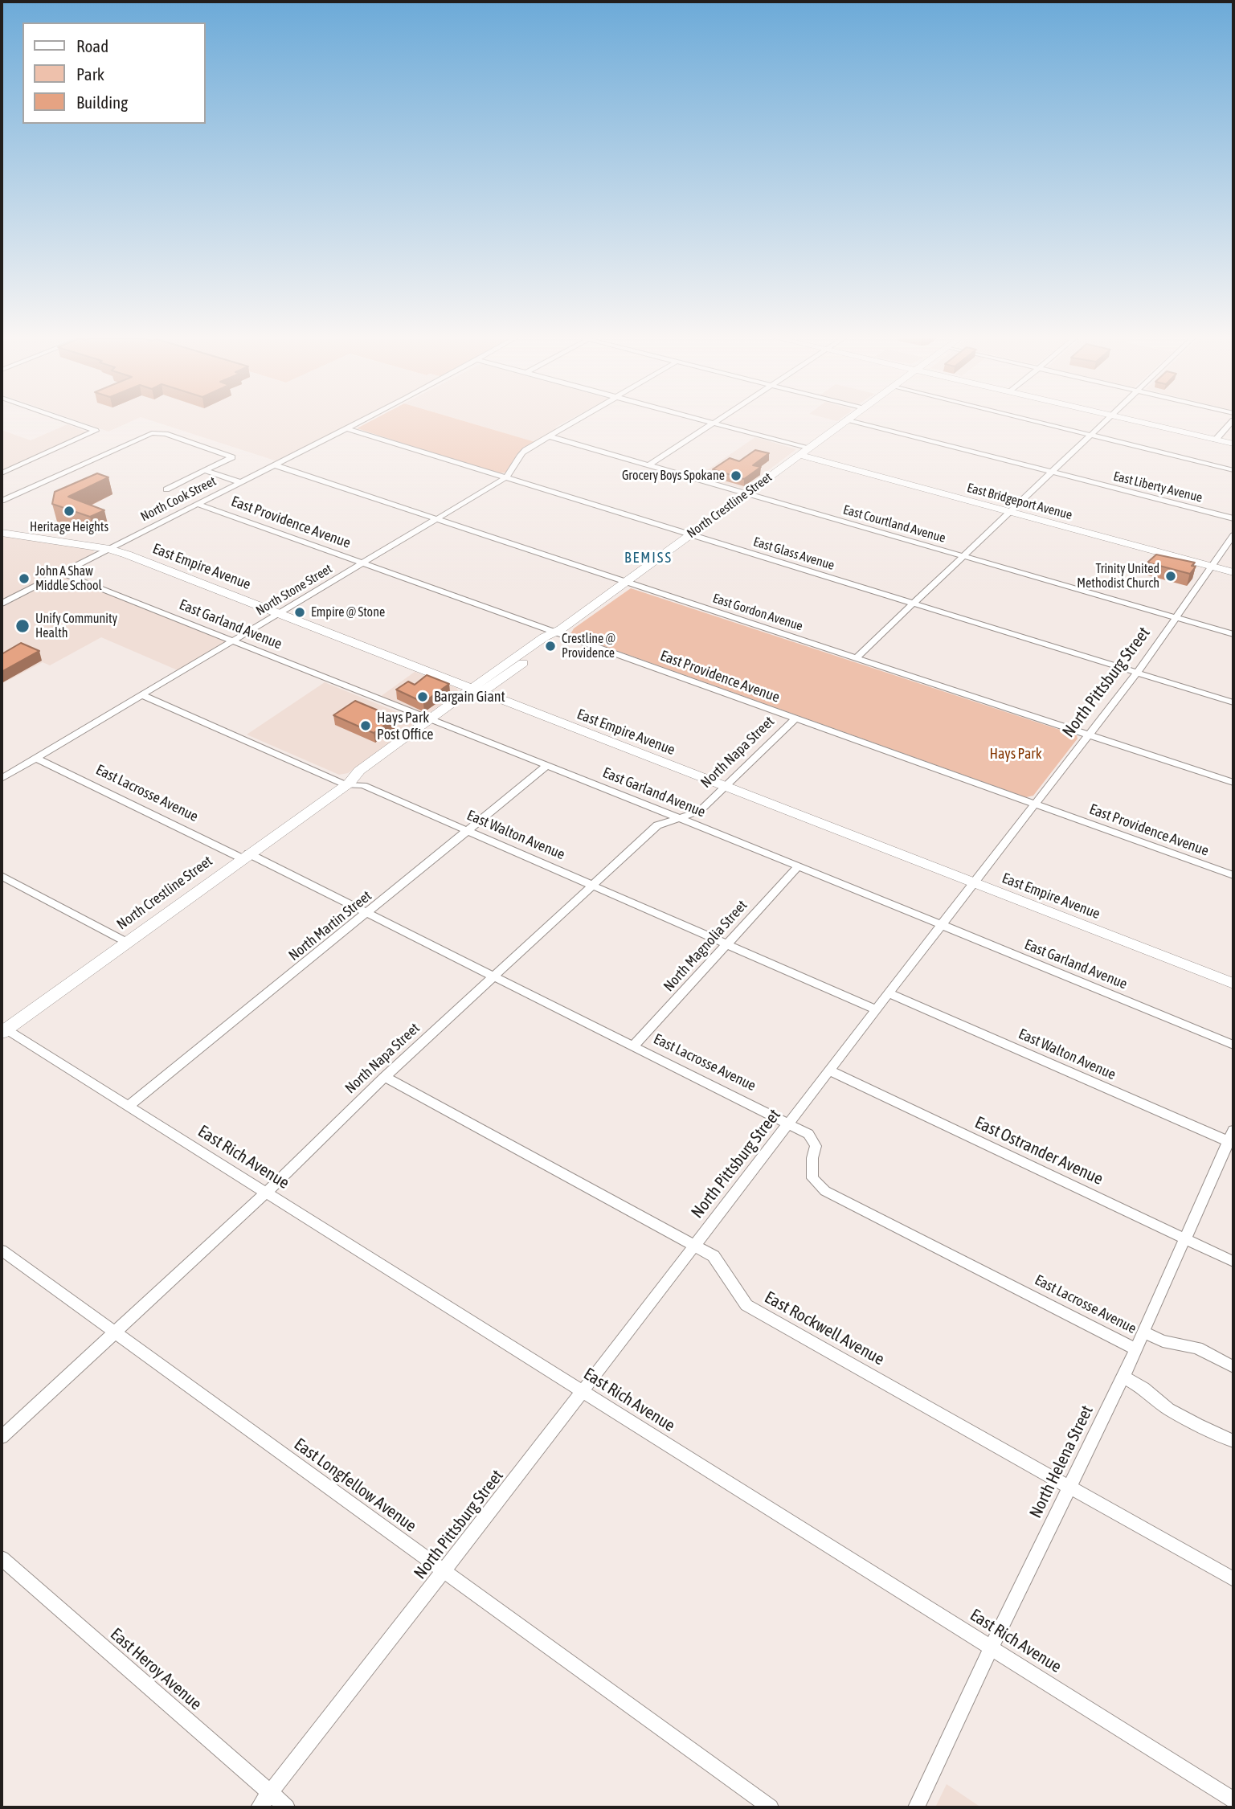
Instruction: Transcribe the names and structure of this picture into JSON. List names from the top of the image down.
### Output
{
  "streets": {
    "main road": ["East Bridgeport Avenue", "North Crestline Street", "East Empire Avenue"],
    "street": [
      "East Liberty Avenue",
      "North Cook Street",
      "East Providence Avenue",
      "East Courtland Avenue",
      "East Glass Avenue",
      "North Stone Street",
      "East Gordon Avenue",
      "East Garland Avenue",
      "North Pittsburg Street",
      "North Napa Street",
      "East Lacrosse Avenue",
      "East Walton Avenue",
      "North Martin Street",
      "North Magnolia Street",
      "East Ostrander Avenue",
      "East Rich Avenue",
      "East Rockwell Avenue",
      "North Helena Street",
      "East Longfellow Avenue",
      "East Heroy Avenue"
    ]
  },
  "crossings": [
    ["North Cook Street", "East Providence Avenue"],
    ["North Cook Street", "East Glass Avenue"],
    ["North Cook Street", "East Empire Avenue"],
    ["North Cook Street", "East Gordon Avenue"],
    ["North Cook Street", "East Garland Avenue"],
    ["East Bridgeport Avenue", "North Crestline Street"],
    ["East Bridgeport Avenue", "North Pittsburg Street"],
    ["North Crestline Street", "East Providence Avenue"],
    ["North Crestline Street", "East Courtland Avenue"],
    ["North Crestline Street", "East Glass Avenue"],
    ["North Crestline Street", "East Empire Avenue"],
    ["North Crestline Street", "East Gordon Avenue"],
    ["North Crestline Street", "East Garland Avenue"],
    ["North Crestline Street", "East Lacrosse Avenue"],
    ["North Crestline Street", "East Walton Avenue"],
    ["North Crestline Street", "East Rich Avenue"],
    ["East Providence Avenue", "North Stone Street"],
    ["East Providence Avenue", "North Pittsburg Street"],
    ["East Providence Avenue", "North Napa Street"],
    ["East Courtland Avenue", "North Stone Street"],
    ["East Courtland Avenue", "North Pittsburg Street"],
    ["East Glass Avenue", "North Stone Street"],
    ["East Glass Avenue", "North Pittsburg Street"],
    ["East Empire Avenue", "North Stone Street"],
    ["East Empire Avenue", "North Pittsburg Street"],
    ["East Empire Avenue", "North Napa Street"],
    ["North Stone Street", "East Gordon Avenue"],
    ["North Stone Street", "East Garland Avenue"],
    ["North Stone Street", "East Lacrosse Avenue"],
    ["North Stone Street", "East Walton Avenue"],
    ["East Gordon Avenue", "North Pittsburg Street"],
    ["East Garland Avenue", "North Pittsburg Street"],
    ["East Garland Avenue", "North Napa Street"],
    ["East Garland Avenue", "North Martin Street"],
    ["East Garland Avenue", "North Magnolia Street"],
    ["North Pittsburg Street", "East Lacrosse Avenue"],
    ["North Pittsburg Street", "East Walton Avenue"],
    ["North Pittsburg Street", "East Ostrander Avenue"],
    ["North Pittsburg Street", "East Rich Avenue"],
    ["North Pittsburg Street", "East Rockwell Avenue"],
    ["North Pittsburg Street", "East Longfellow Avenue"],
    ["North Pittsburg Street", "East Heroy Avenue"],
    ["North Napa Street", "East Lacrosse Avenue"],
    ["North Napa Street", "East Walton Avenue"],
    ["North Napa Street", "East Rich Avenue"],
    ["North Napa Street", "East Rockwell Avenue"],
    ["North Napa Street", "East Longfellow Avenue"],
    ["East Lacrosse Avenue", "North Martin Street"],
    ["East Lacrosse Avenue", "North Magnolia Street"],
    ["East Lacrosse Avenue", "North Helena Street"],
    ["East Walton Avenue", "North Martin Street"],
    ["East Walton Avenue", "North Magnolia Street"],
    ["East Walton Avenue", "North Helena Street"],
    ["North Martin Street", "East Rich Avenue"],
    ["East Ostrander Avenue", "North Helena Street"],
    ["East Rich Avenue", "North Helena Street"],
    ["East Rockwell Avenue", "North Helena Street"]
  ],
  "districts": ["BEMISS"],
  "parks": ["Hays Park"],
  "places": [
    "Grocery Boys Spokane",
    "Heritage Heights",
    "Trinity United Methodist Church",
    "John A Shaw Middle School",
    "Empire @ Stone",
    "Unify Community Health",
    "Crestline @ Providence",
    "Bargain Giant",
    "Hays Park Post Office"
  ],
  "legend": ["Road", "Park", "Building"]
}
